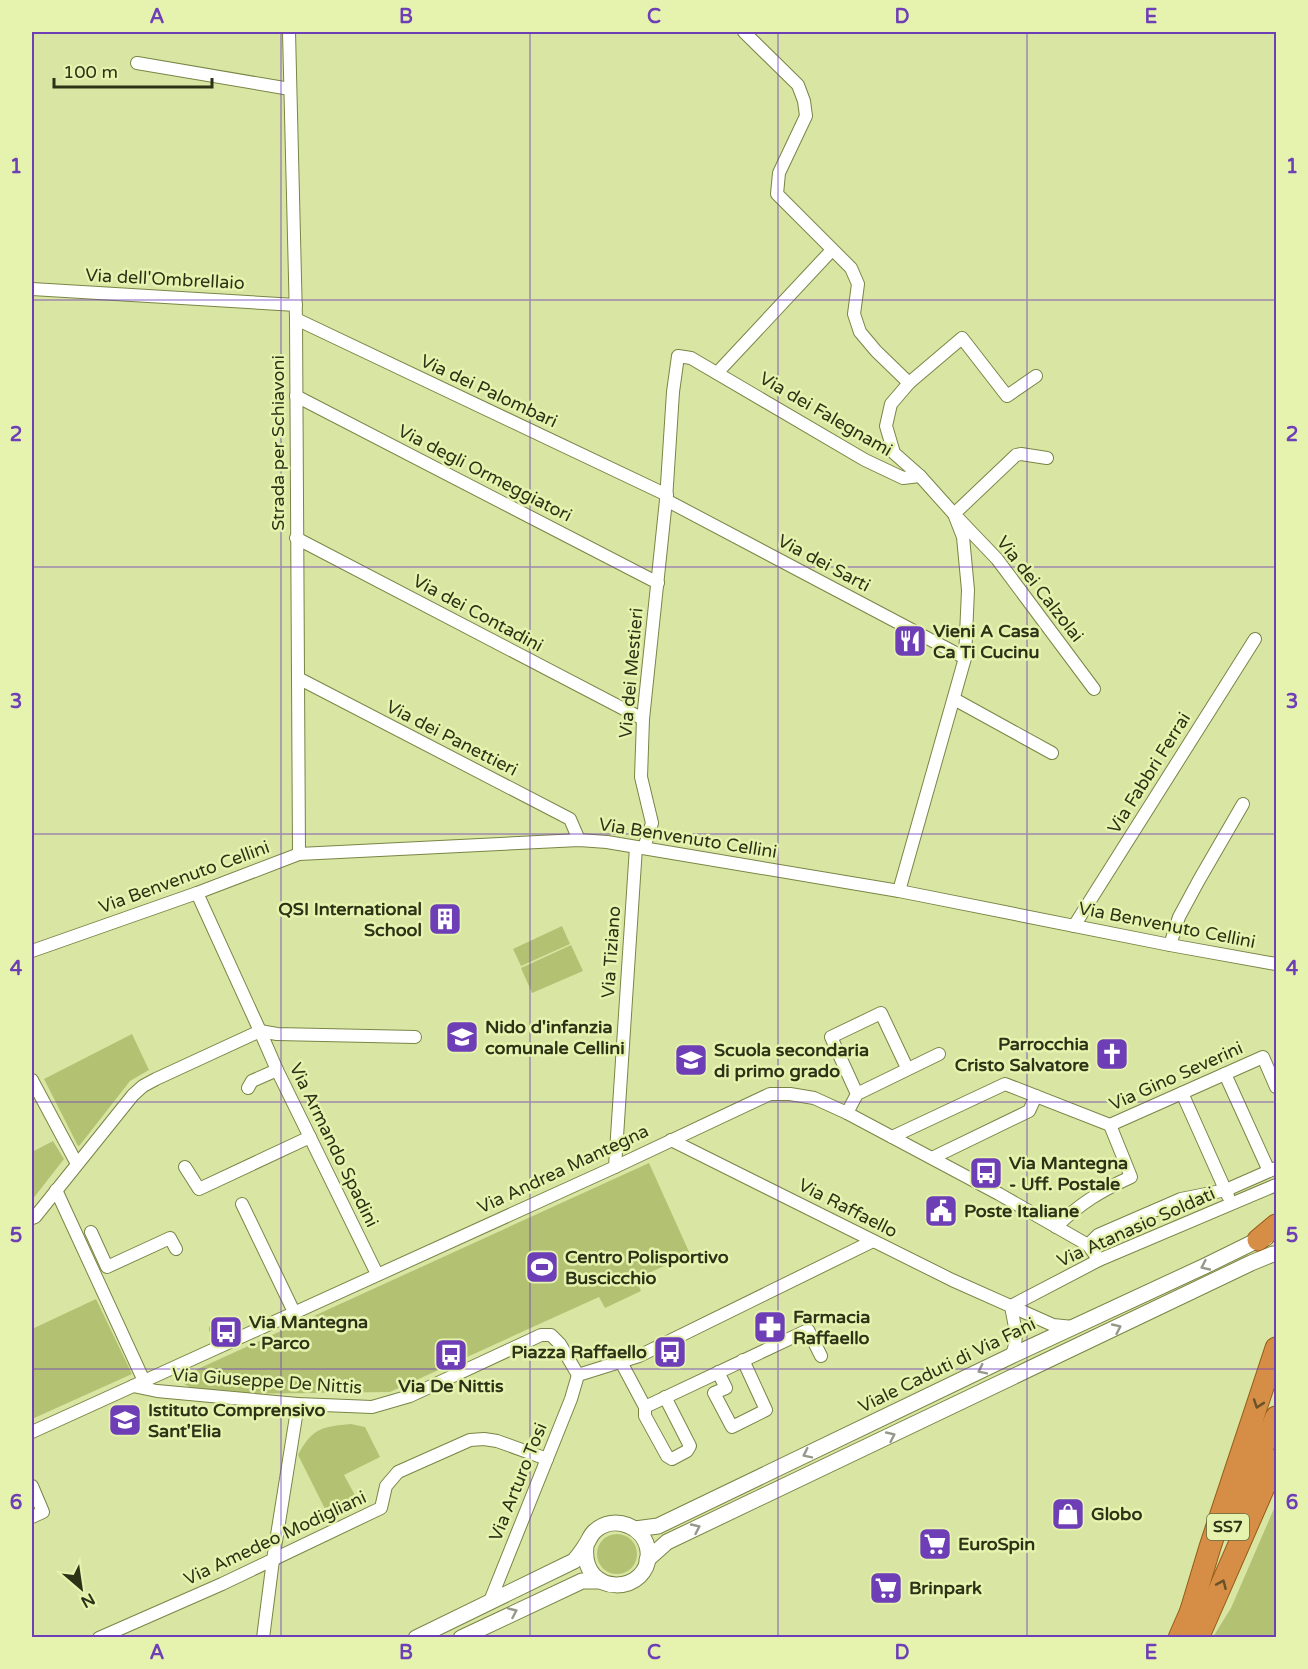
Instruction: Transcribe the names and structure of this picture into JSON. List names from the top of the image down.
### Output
{
  "streets": {
    "highway": ["SS7"],
    "street": [
      "Via dell'Ombrellaio",
      "Via dei Palombari",
      "Via dei Falegnami",
      "Strada per Schiavoni",
      "Via degli Ormeggiatori",
      "Via dei Sarti",
      "Via dei Calzolai",
      "Via dei Contadini",
      "Via dei Mestieri",
      "Via dei Panettieri",
      "Via Fabbri Ferrai",
      "Via Benvenuto Cellini",
      "Via Tiziano",
      "Via Gino Severini",
      "Via Armando Spadini",
      "Via Andrea Mantegna",
      "Via Raffaello",
      "Via Atanasio Soldati",
      "Viale Caduti di Via Fani",
      "Via Giuseppe De Nittis",
      "Via Arturo Tosi",
      "Via Amedeo Modigliani"
    ]
  },
  "crossings": [
    ["Via dell'Ombrellaio", "Strada per Schiavoni"],
    ["Via dei Palombari", "Via dei Falegnami"],
    ["Via dei Palombari", "Strada per Schiavoni"],
    ["Via dei Palombari", "Via dei Sarti"],
    ["Via dei Palombari", "Via dei Mestieri"],
    ["Via dei Falegnami", "Via dei Sarti"],
    ["Via dei Falegnami", "Via dei Mestieri"],
    ["Strada per Schiavoni", "Via degli Ormeggiatori"],
    ["Strada per Schiavoni", "Via dei Contadini"],
    ["Strada per Schiavoni", "Via dei Panettieri"],
    ["Strada per Schiavoni", "Via Benvenuto Cellini"],
    ["Via degli Ormeggiatori", "Via dei Mestieri"],
    ["Via dei Sarti", "Via dei Mestieri"],
    ["Via dei Contadini", "Via dei Mestieri"],
    ["Via dei Mestieri", "Via Benvenuto Cellini"],
    ["Via dei Mestieri", "Via Tiziano"],
    ["Via dei Panettieri", "Via Benvenuto Cellini"],
    ["Via Fabbri Ferrai", "Via Benvenuto Cellini"],
    ["Via Benvenuto Cellini", "Via Tiziano"],
    ["Via Benvenuto Cellini", "Via Armando Spadini"],
    ["Via Tiziano", "Via Andrea Mantegna"],
    ["Via Gino Severini", "Via Andrea Mantegna"],
    ["Via Armando Spadini", "Via Andrea Mantegna"],
    ["Via Andrea Mantegna", "Via Raffaello"],
    ["Via Andrea Mantegna", "Via Atanasio Soldati"],
    ["Via Andrea Mantegna", "Via Giuseppe De Nittis"],
    ["Via Raffaello", "Via Atanasio Soldati"],
    ["Via Raffaello", "Viale Caduti di Via Fani"],
    ["Viale Caduti di Via Fani", "Via Arturo Tosi"],
    ["Via Giuseppe De Nittis", "Via Arturo Tosi"],
    ["Via Arturo Tosi", "Via Amedeo Modigliani"]
  ],
  "places": {
    "restaurant": ["Vieni A Casa Ca Ti Cucinu"],
    "building": ["QSI International School"],
    "school or university": ["Nido d'infanzia comunale Cellini", "Scuola secondaria di primo grado", "Istituto Comprensivo Sant'Elia"],
    "church": ["Parrocchia Cristo Salvatore"],
    "bus stop": [
      "Via Mantegna - Uff. Postale",
      "Via Mantegna - Parco",
      "Piazza Raffaello",
      "Via De Nittis"
    ],
    "public building": ["Poste Italiane"],
    "sports": ["Centro Polisportivo Buscicchio"],
    "pharmacy": ["Farmacia Raffaello"],
    "shop": ["Globo"],
    "supermarket": ["EuroSpin", "Brinpark"]
  },
  "scale_bar": "100 m",
  "north": "bottom right",
  "grid": {
    "columns": [
      "A",
      "B",
      "C",
      "D",
      "E"
    ],
    "rows": [
      "1",
      "2",
      "3",
      "4",
      "5",
      "6"
    ]
  }
}
